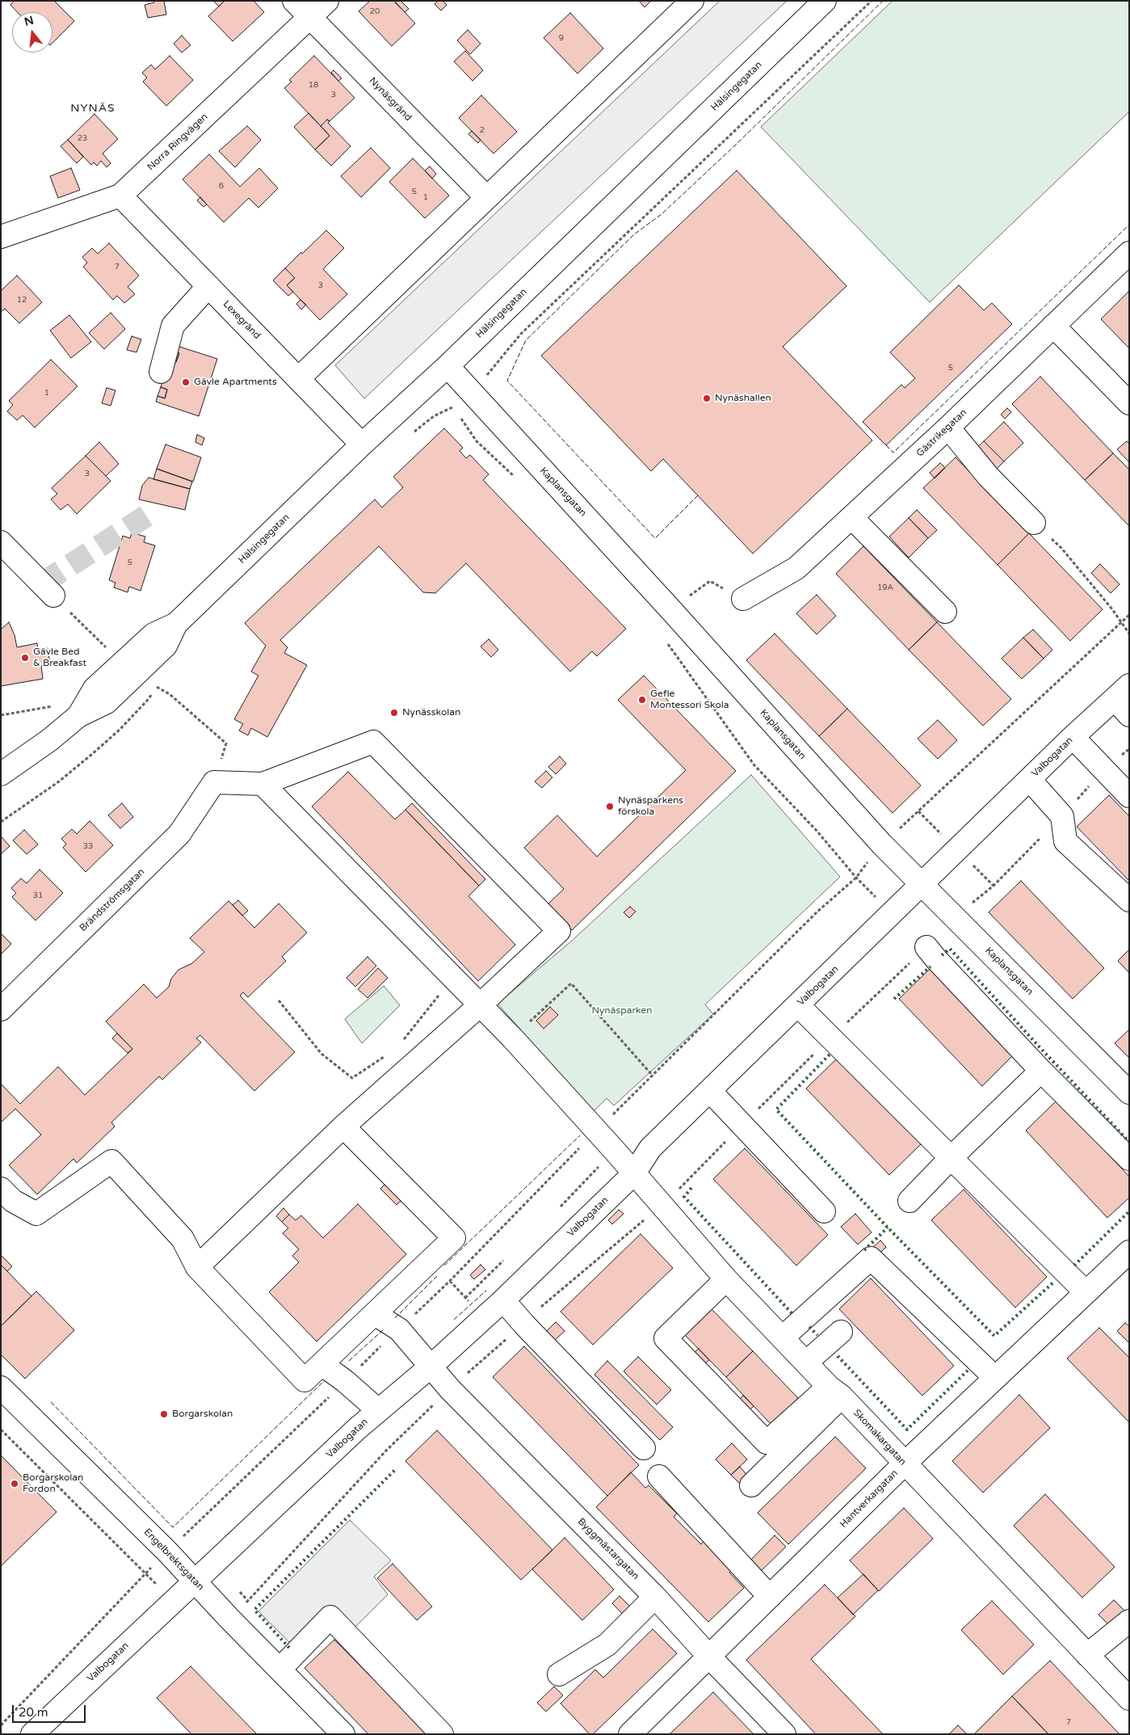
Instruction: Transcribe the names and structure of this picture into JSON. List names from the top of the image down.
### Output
{
  "streets": {
    "street": [
      "Hälsingegatan",
      "Nynäsgränd",
      "Norra Ringvägen",
      "Lexegränd",
      "Gästrikegatan",
      "Kaplansgatan",
      "Valbogatan",
      "Brändströmsgatan",
      "Skomakargatan",
      "Hantverkargatan",
      "Byggmästargatan",
      "Engelbrektsgatan"
    ]
  },
  "crossings": [
    ["Hälsingegatan", "Lexegränd"],
    ["Hälsingegatan", "Kaplansgatan"],
    ["Nynäsgränd", "Norra Ringvägen"],
    ["Norra Ringvägen", "Lexegränd"],
    ["Kaplansgatan", "Valbogatan"],
    ["Valbogatan", "Skomakargatan"],
    ["Valbogatan", "Byggmästargatan"],
    ["Valbogatan", "Engelbrektsgatan"],
    ["Brändströmsgatan", "Skomakargatan"],
    ["Skomakargatan", "Hantverkargatan"],
    ["Hantverkargatan", "Byggmästargatan"]
  ],
  "districts": ["NYNÄS"],
  "parks": ["Nynäsparken"],
  "places": [
    "Gävle Apartments",
    "Nynäshallen",
    "Gävle Bed & Breakfast",
    "Gefle Montessori Skola",
    "Nynässkolan",
    "Nynäsparkens förskola",
    "Borgarskolan",
    "Borgarskolan Fordon"
  ],
  "house_numbers": [
    "20",
    "9",
    "18",
    "3",
    "2",
    "23",
    "6",
    "5",
    "1",
    "7",
    "3",
    "12",
    "5",
    "1",
    "3",
    "5",
    "19A",
    "33",
    "31",
    "7"
  ],
  "scale_bar": "20 m",
  "north": "top"
}
